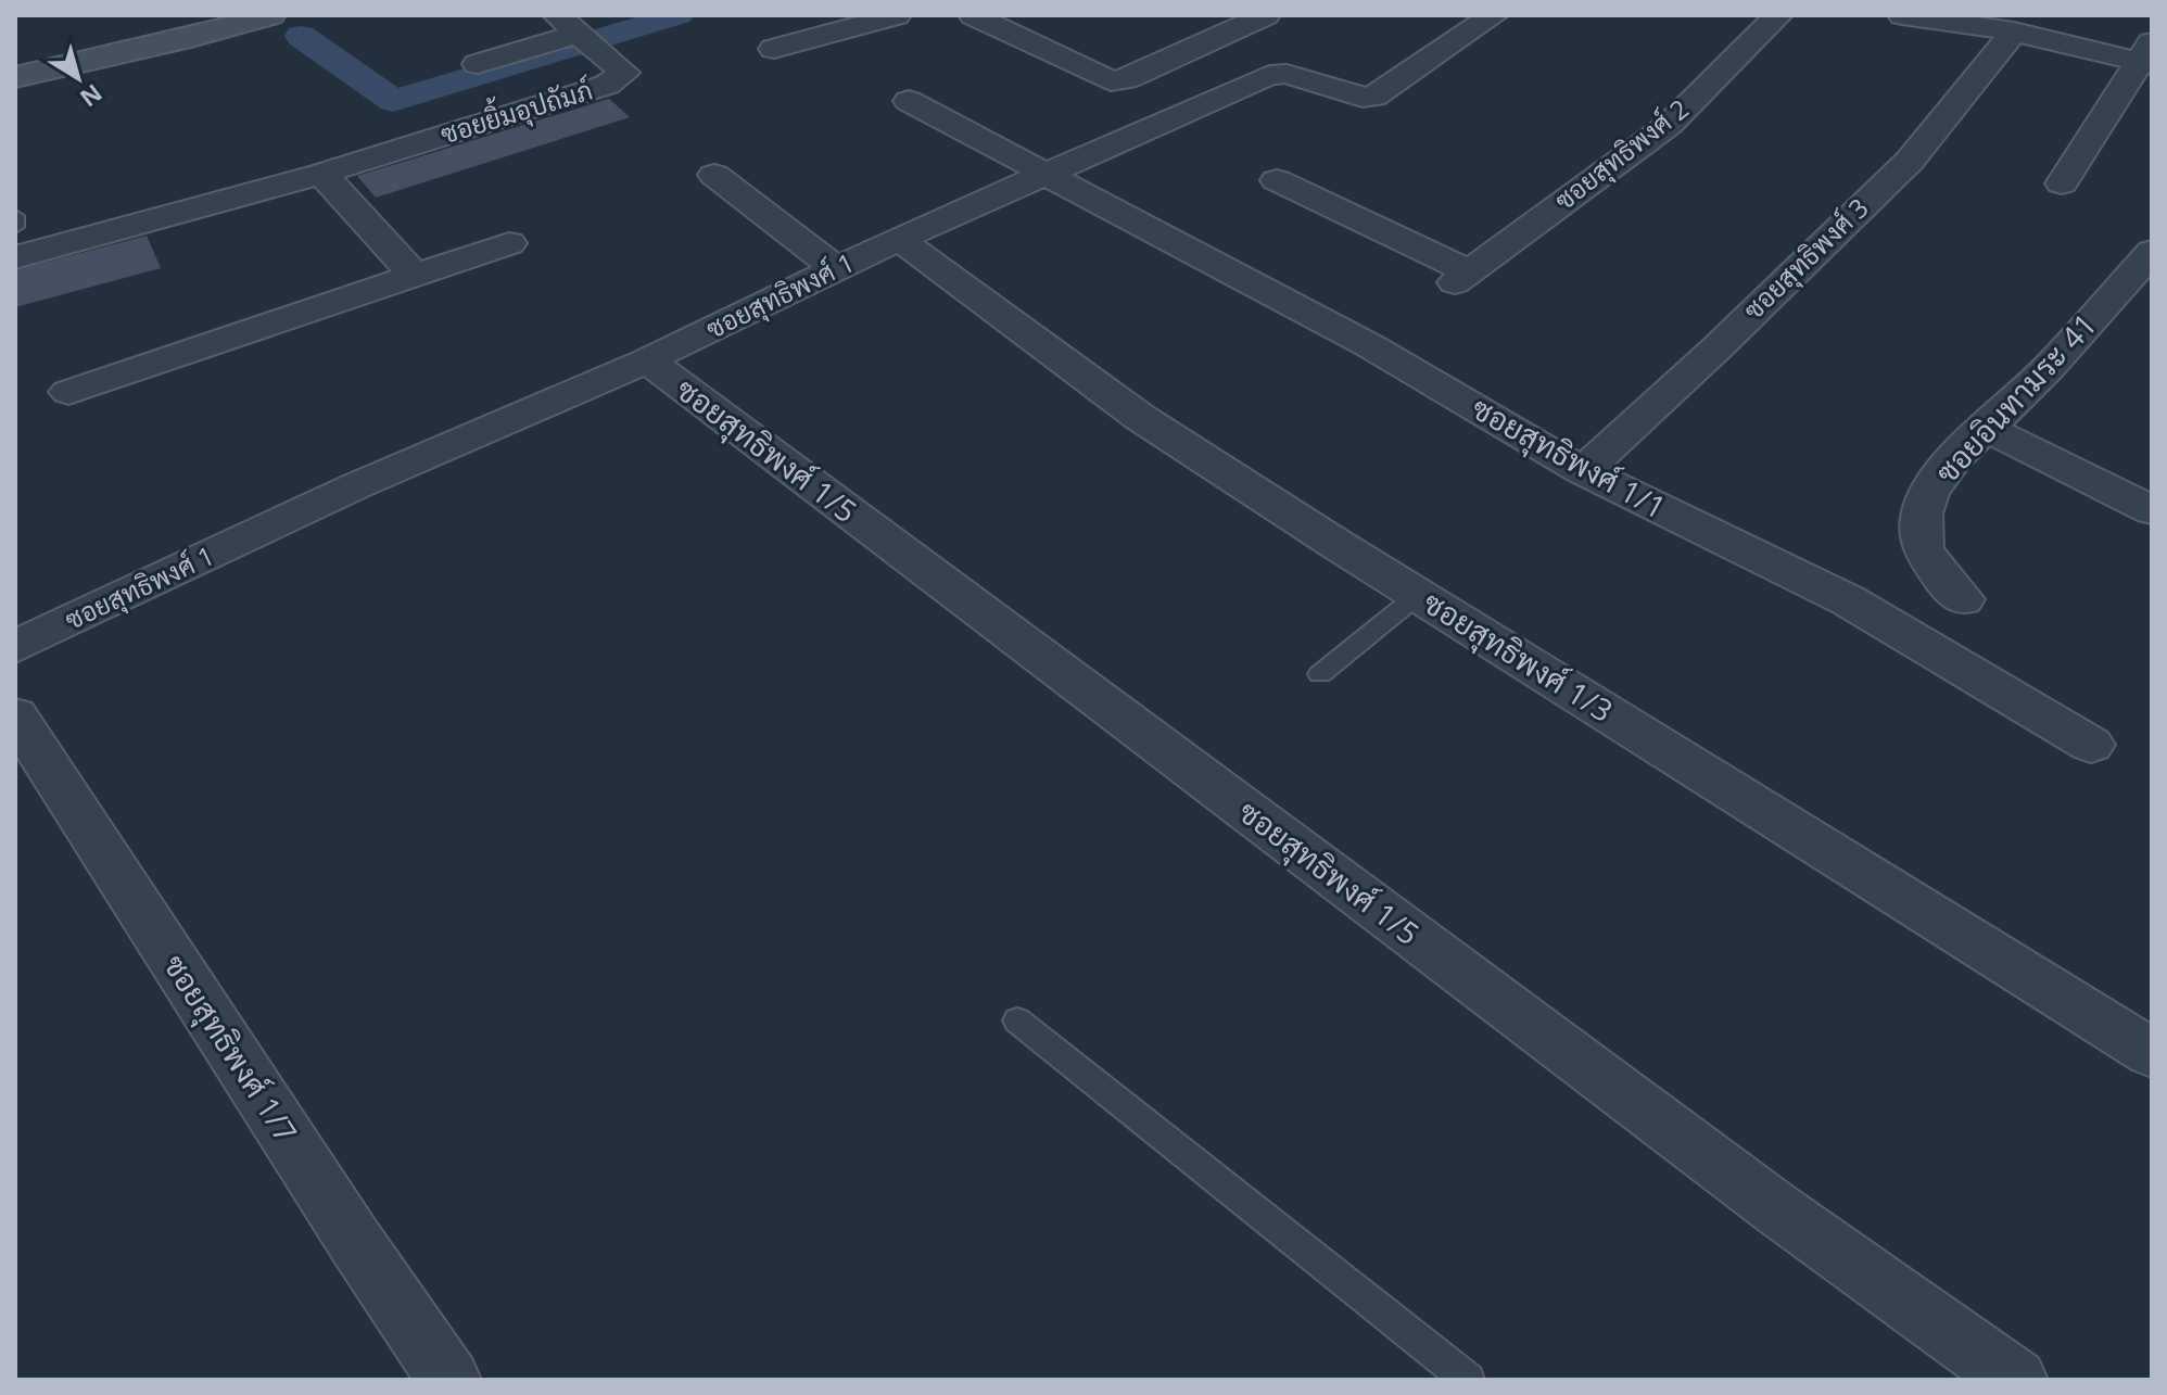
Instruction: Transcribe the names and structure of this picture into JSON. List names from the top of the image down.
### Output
{
  "streets": {
    "street": [
      "ซอยยิ้มอุปถัมภ์",
      "ซอยสุทธิพงศ์ 2",
      "ซอยสุทธิพงศ์ 3",
      "ซอยสุทธิพงศ์ 1",
      "ซอยอินทามระ 41",
      "ซอยสุทธิพงศ์ 1/5",
      "ซอยสุทธิพงศ์ 1/1",
      "ซอยสุทธิพงศ์ 1/3",
      "ซอยสุทธิพงศ์ 1/7"
    ]
  },
  "crossings": [
    ["ซอยสุทธิพงศ์ 3", "ซอยสุทธิพงศ์ 1/1"],
    ["ซอยสุทธิพงศ์ 1", "ซอยสุทธิพงศ์ 1/5"],
    ["ซอยสุทธิพงศ์ 1", "ซอยสุทธิพงศ์ 1/1"],
    ["ซอยสุทธิพงศ์ 1", "ซอยสุทธิพงศ์ 1/3"]
  ],
  "north": "bottom right"
}
